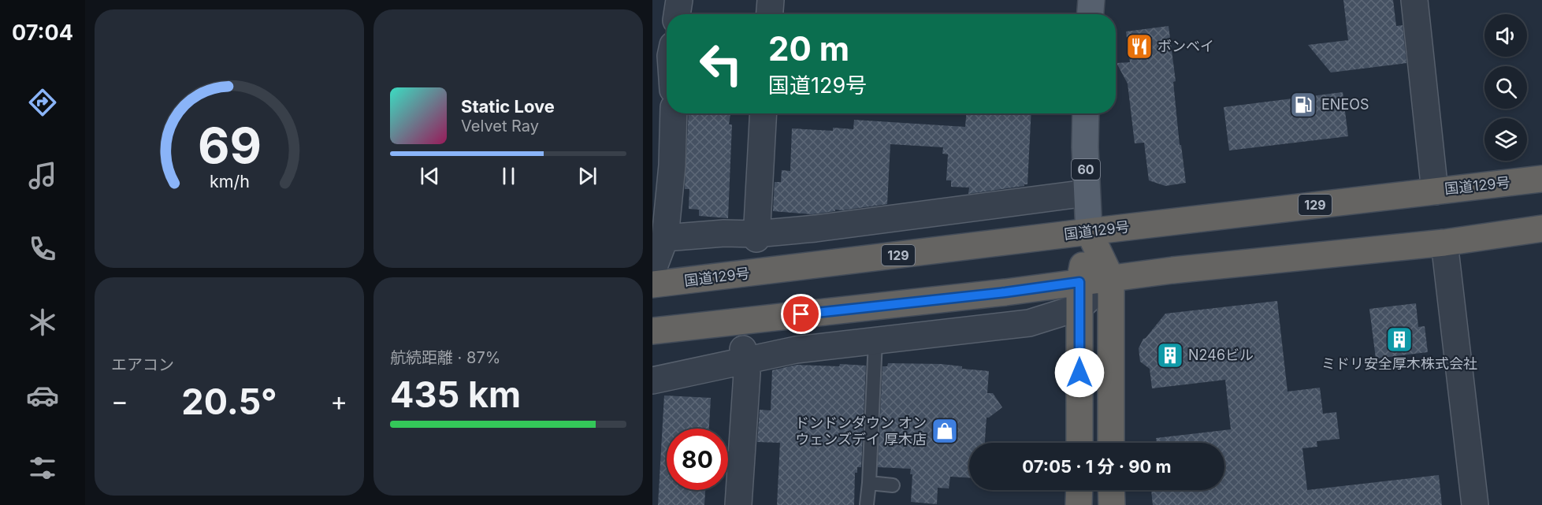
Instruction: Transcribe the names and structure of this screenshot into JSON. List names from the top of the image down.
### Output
{
  "streets": {
    "highway": ["国道129号", "129"],
    "main road": ["60"]
  },
  "crossings": [
    ["60", "国道129号"]
  ],
  "places": {
    "restaurant": ["ボンベイ"],
    "fuel station": ["ENEOS"],
    "building": ["ミドリ安全厚木株式会社", "N246ビル"],
    "shop": ["ドンドンダウン オン ウェンズデイ 厚木店"]
  },
  "page": {
    "tabs": "07:04",
    "turn": ["20 m", "国道129号"],
    "song": ["Static Love", "Velvet Ray"],
    "tile": [
      "エアコン",
      ["航続距離 · 87%", "435 km"]
    ],
    "heat": ["−", "20.5°", "+"],
    "limit": "80",
    "trip": "07:05 · 1 分 · 90 m",
    "gauge": ["69", "km/h"]
  }
}
